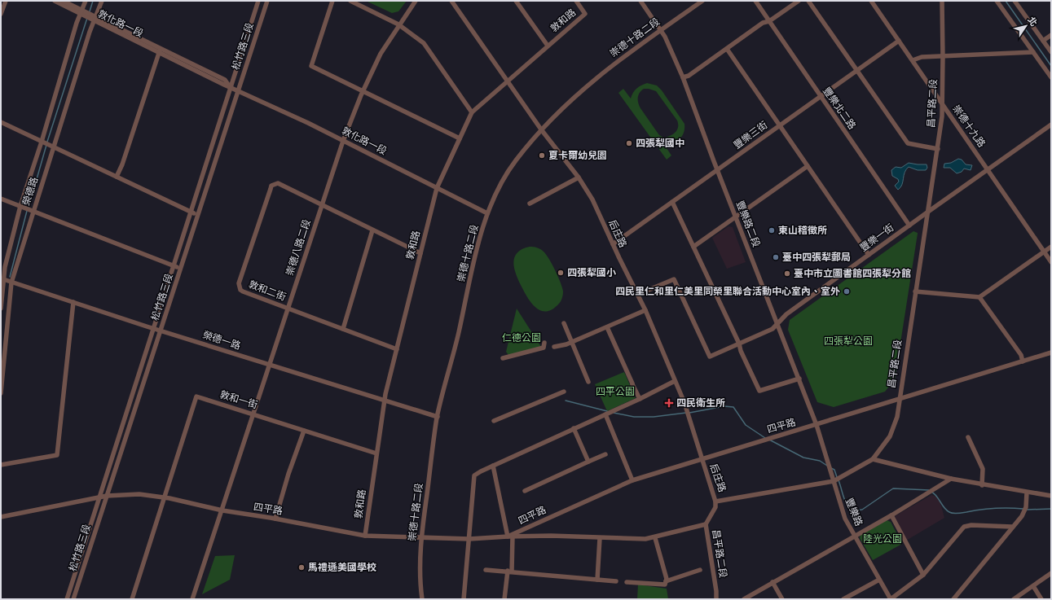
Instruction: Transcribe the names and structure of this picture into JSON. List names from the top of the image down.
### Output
{
  "streets": {
    "street": [
      "敦和路",
      "敦化路一段",
      "崇德十路二段",
      "松竹路三段",
      "昌平路二段",
      "豐樂北二路",
      "崇德十九路",
      "豐樂三街",
      "榮德路",
      "豐樂路二段",
      "后庄路",
      "豐樂一街",
      "崇德八路二段",
      "敦和二街",
      "榮德一路",
      "敦和一街",
      "四平路",
      "豐樂路"
    ]
  },
  "crossings": [
    ["敦和路", "敦化路一段"],
    ["敦和路", "后庄路"],
    ["敦和路", "敦和二街"],
    ["敦和路", "榮德一路"],
    ["敦和路", "敦和一街"],
    ["敦和路", "四平路"],
    ["敦化路一段", "崇德十路二段"],
    ["敦化路一段", "松竹路三段"],
    ["敦化路一段", "榮德路"],
    ["敦化路一段", "崇德八路二段"],
    ["崇德十路二段", "豐樂路二段"],
    ["崇德十路二段", "后庄路"],
    ["崇德十路二段", "榮德一路"],
    ["崇德十路二段", "四平路"],
    ["松竹路三段", "榮德一路"],
    ["松竹路三段", "四平路"],
    ["昌平路二段", "崇德十九路"],
    ["昌平路二段", "后庄路"],
    ["昌平路二段", "豐樂一街"],
    ["昌平路二段", "四平路"],
    ["昌平路二段", "豐樂路"],
    ["豐樂北二路", "豐樂三街"],
    ["豐樂北二路", "豐樂一街"],
    ["崇德十九路", "豐樂三街"],
    ["崇德十九路", "豐樂一街"],
    ["豐樂三街", "豐樂路二段"],
    ["豐樂三街", "后庄路"],
    ["榮德路", "榮德一路"],
    ["豐樂路二段", "豐樂一街"],
    ["豐樂路二段", "四平路"],
    ["豐樂路二段", "豐樂路"],
    ["后庄路", "豐樂一街"],
    ["后庄路", "四平路"],
    ["崇德八路二段", "敦和二街"],
    ["崇德八路二段", "榮德一路"],
    ["崇德八路二段", "敦和一街"],
    ["崇德八路二段", "四平路"],
    ["敦和一街", "四平路"],
    ["四平路", "豐樂路"]
  ],
  "parks": [
    "仁德公園",
    "四張犁公園",
    "四平公園",
    "陸光公園"
  ],
  "places": {
    "other": [
      "四張犁國中",
      "夏卡爾幼兒園",
      "東山稽徵所",
      "臺中四張犁郵局",
      "四張犁國小",
      "臺中市立圖書館四張犁分館",
      "四民里仁和里仁美里同榮里聯合活動中心室內、室外",
      "馬禮遜美國學校"
    ],
    "health": ["四民衛生所"]
  },
  "north": "top right"
}
